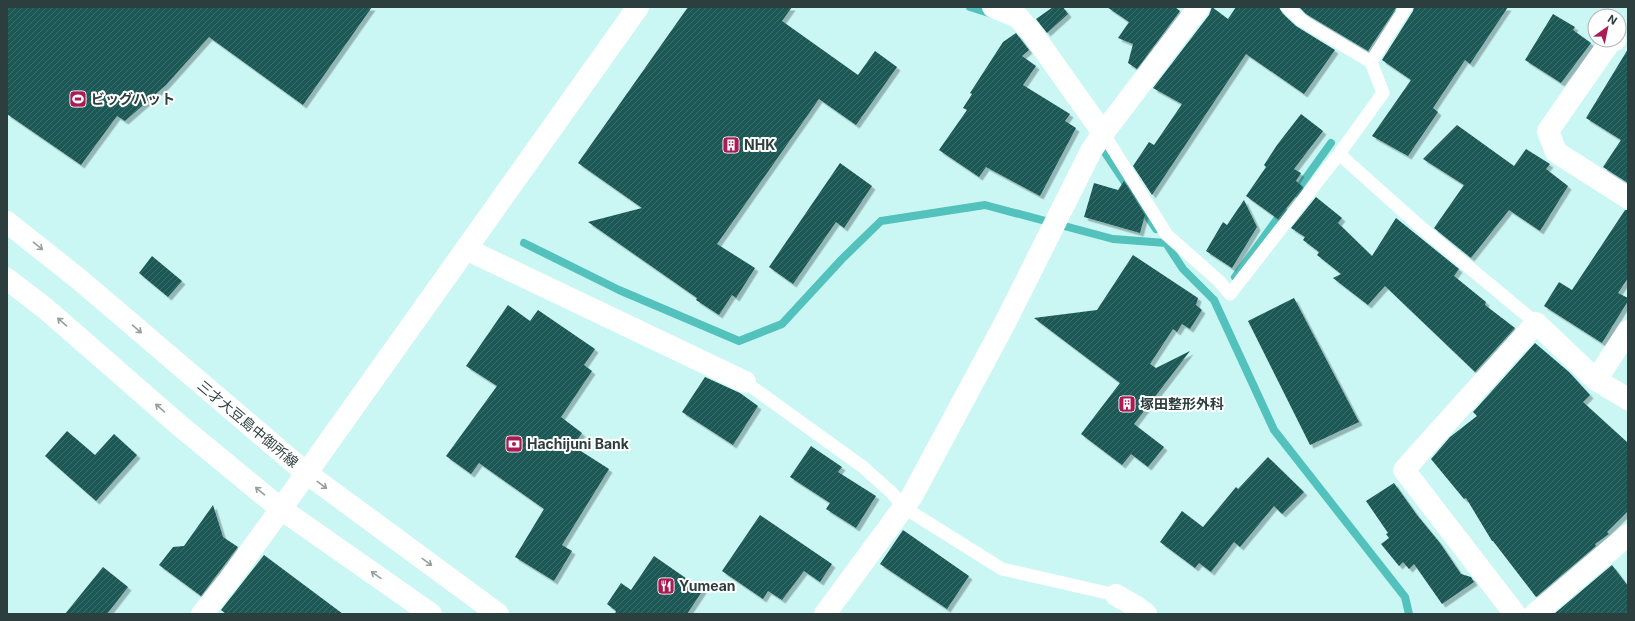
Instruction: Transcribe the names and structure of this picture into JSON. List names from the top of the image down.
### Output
{
  "streets": {
    "street": ["三才大豆島中御所線"]
  },
  "places": {
    "sports": ["ビッグハット"],
    "building": ["NHK", "塚田整形外科"],
    "bank": ["Hachijuni Bank"],
    "restaurant": ["Yumean"]
  },
  "north": "top right"
}
